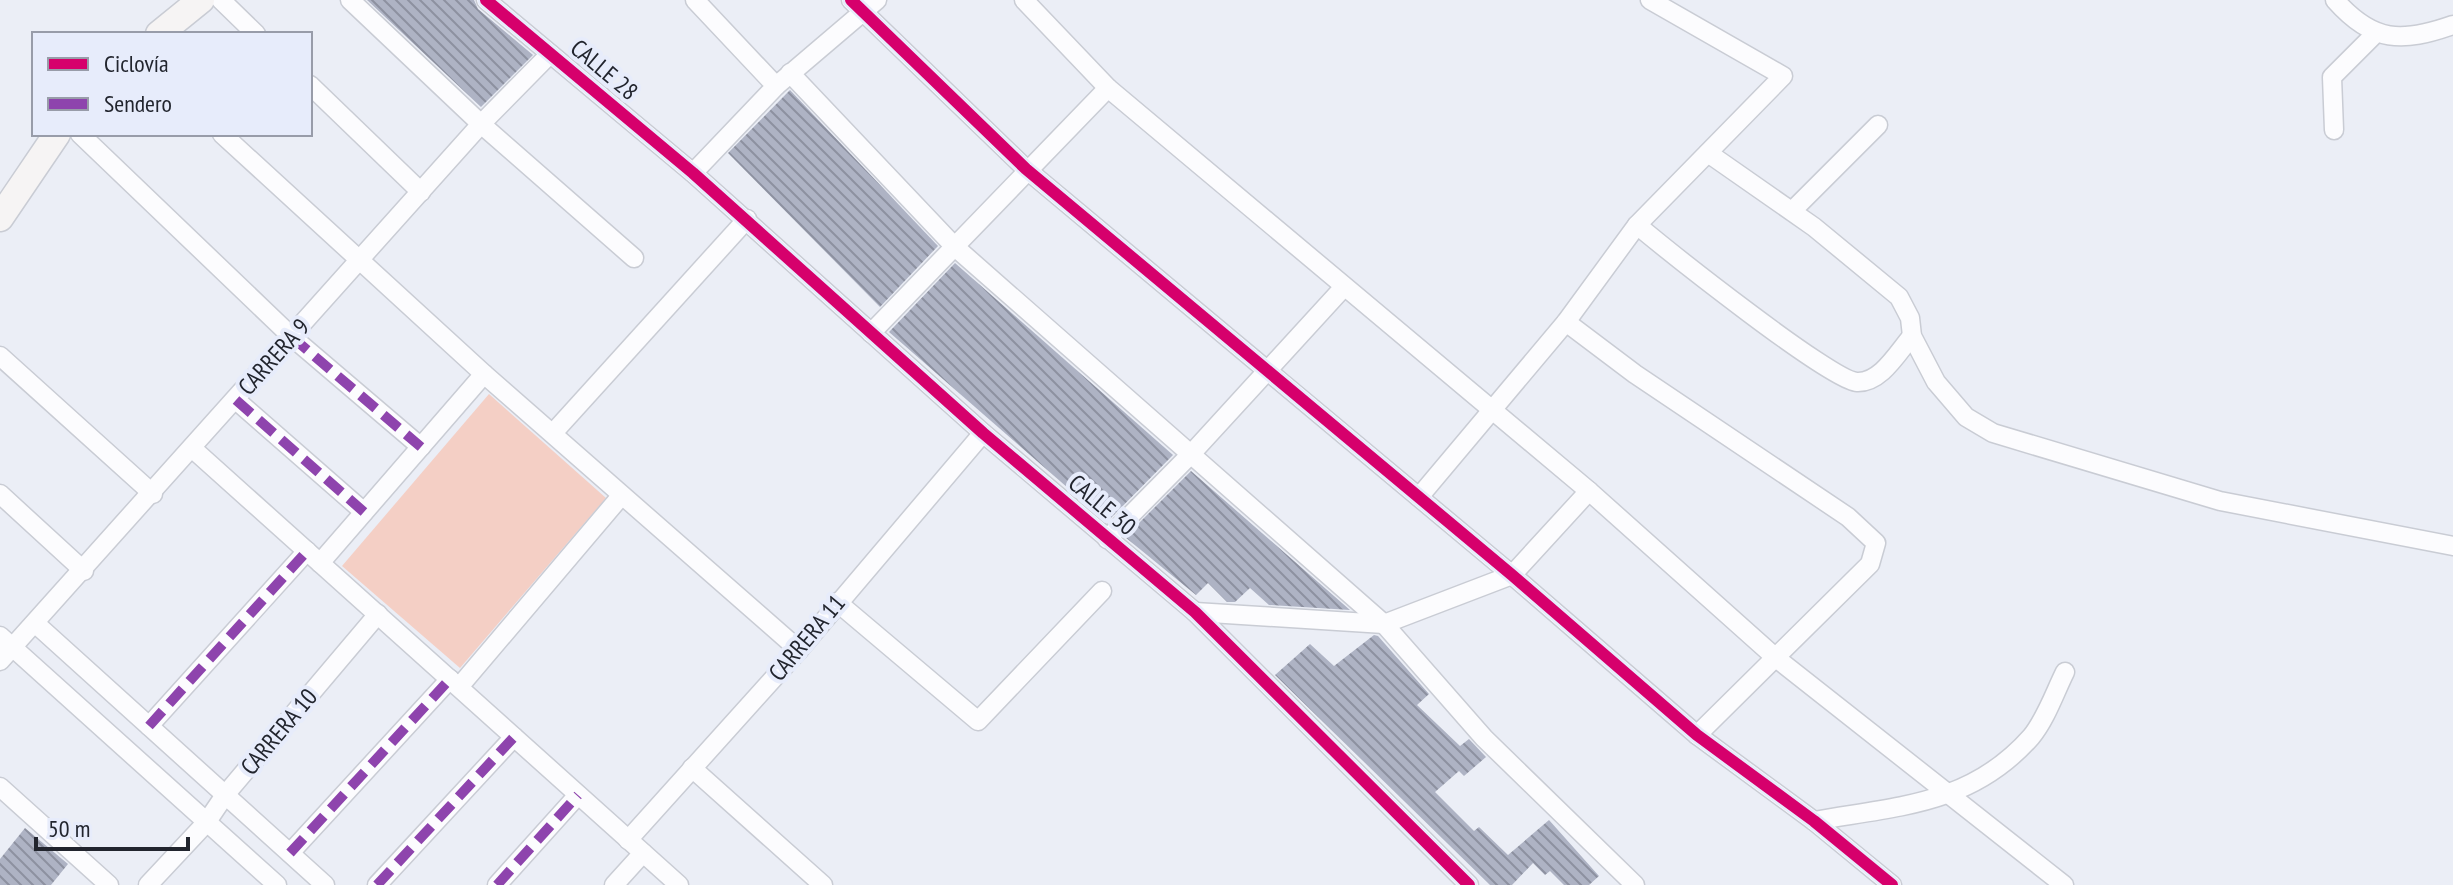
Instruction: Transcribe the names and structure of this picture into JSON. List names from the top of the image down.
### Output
{
  "streets": {
    "street": [
      "CALLE 28",
      "CARRERA 9",
      "CALLE 30",
      "CARRERA 11",
      "CARRERA 10"
    ]
  },
  "crossings": [
    ["CALLE 28", "CARRERA 9"],
    ["CALLE 28", "CALLE 30"],
    ["CALLE 30", "CARRERA 11"]
  ],
  "legend": ["Ciclovía", "Sendero"],
  "scale_bar": "50 m"
}
